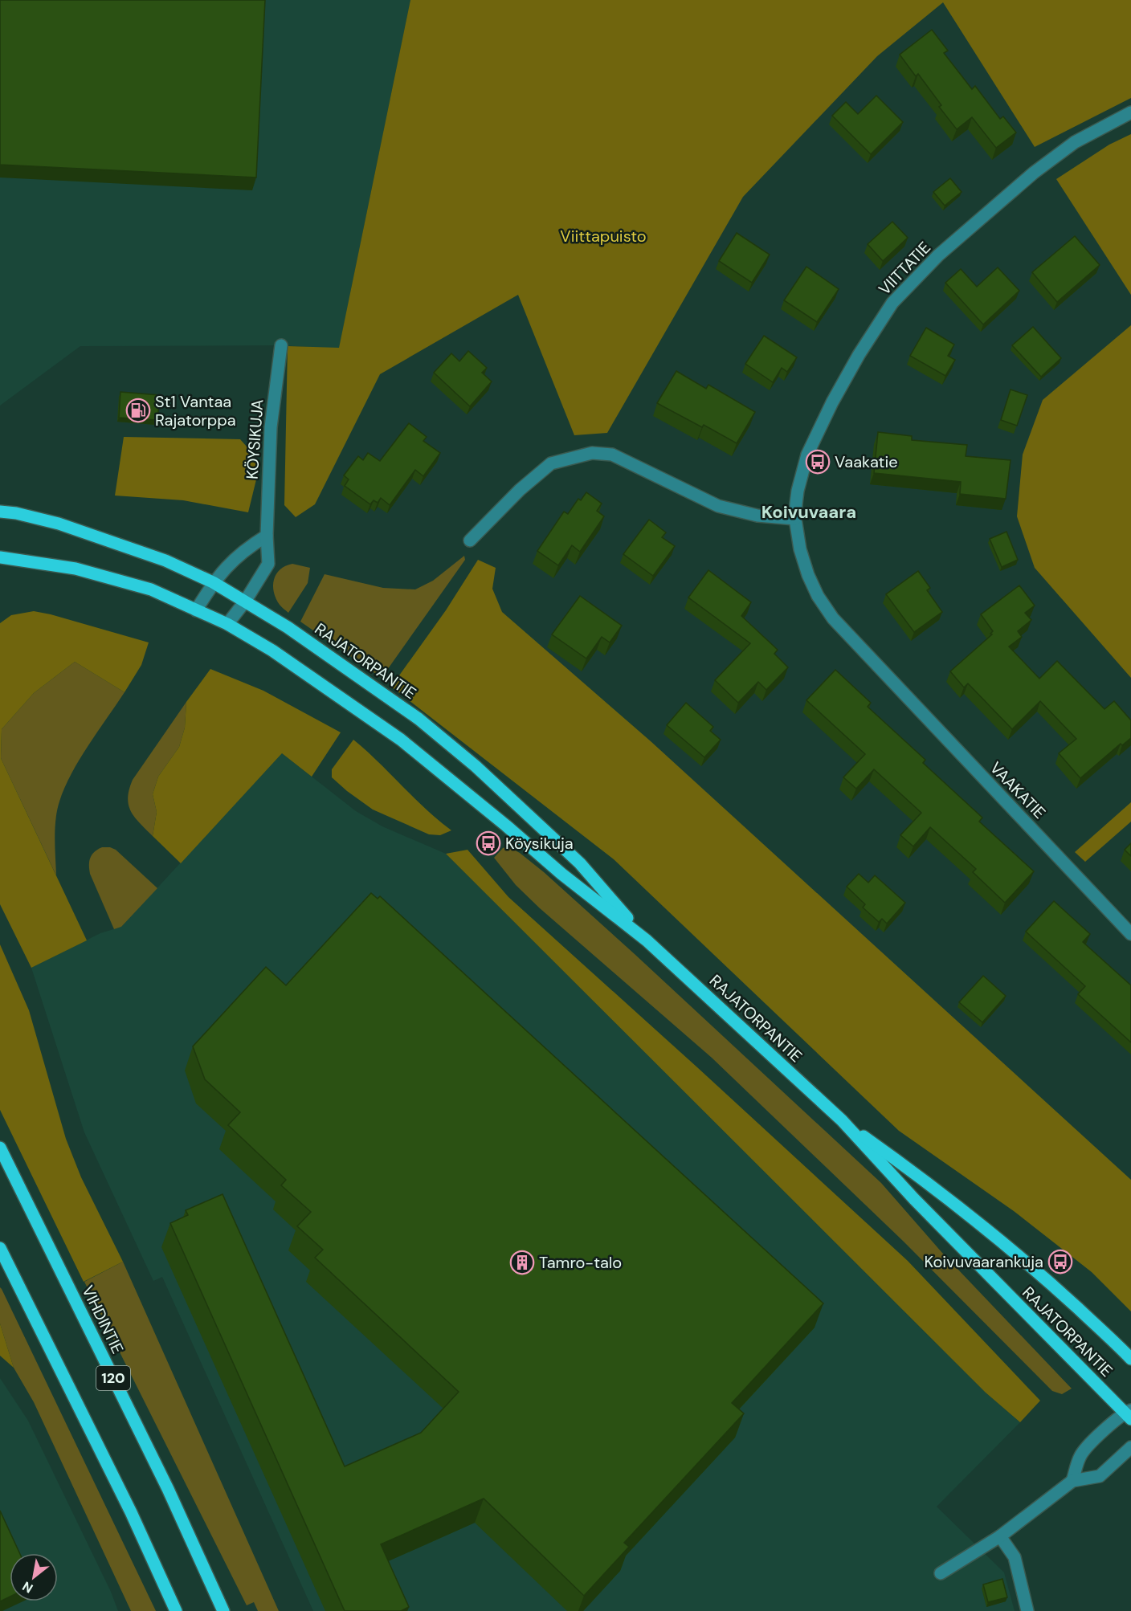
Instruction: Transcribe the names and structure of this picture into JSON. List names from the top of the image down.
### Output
{
  "streets": {
    "main road": ["RAJATORPANTIE", "VIHDINTIE", "120"],
    "street": ["VIITTATIE", "KÖYSIKUJA", "VAAKATIE"]
  },
  "crossings": [
    ["VIITTATIE", "VAAKATIE"],
    ["KÖYSIKUJA", "RAJATORPANTIE"]
  ],
  "districts": ["Koivuvaara"],
  "parks": ["Viittapuisto"],
  "places": {
    "fuel station": ["St1 Vantaa Rajatorppa"],
    "bus stop": ["Vaakatie", "Köysikuja", "Koivuvaarankuja"],
    "building": ["Tamro-talo"]
  },
  "north": "bottom left"
}
